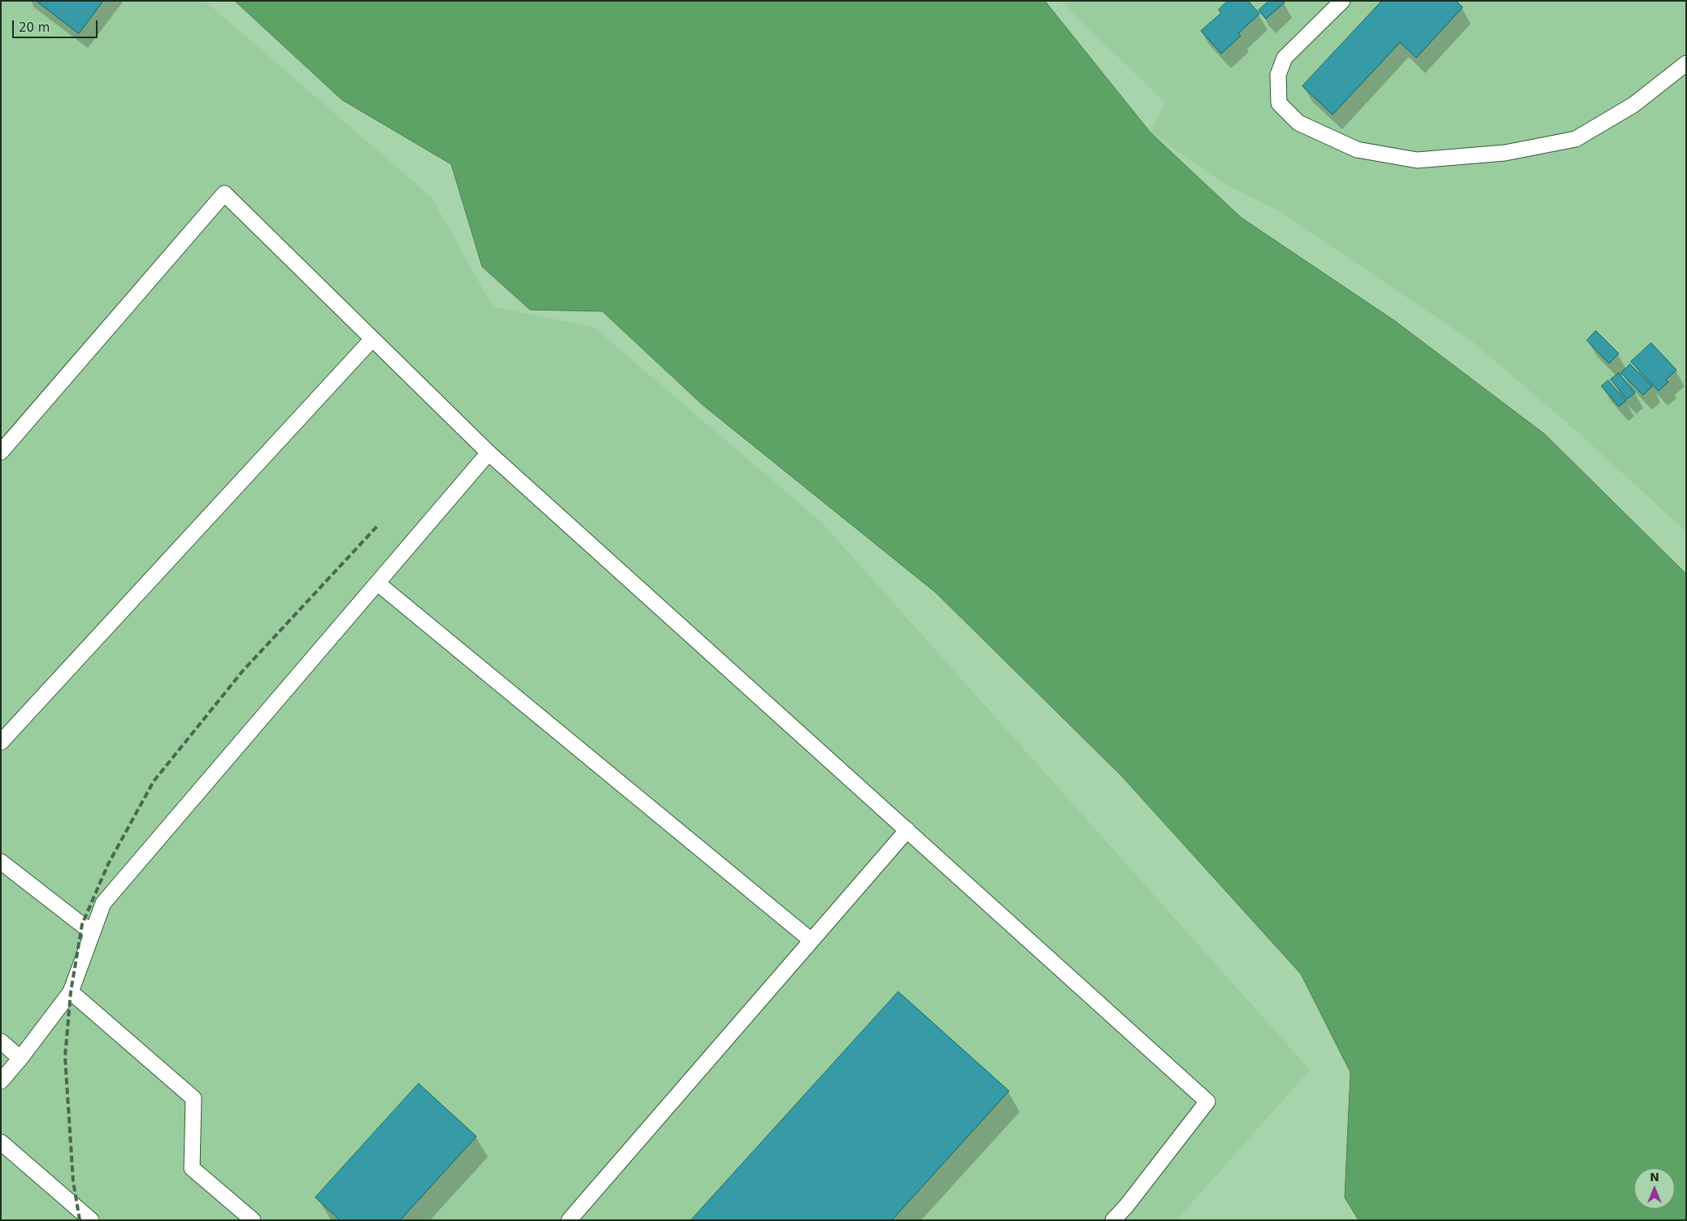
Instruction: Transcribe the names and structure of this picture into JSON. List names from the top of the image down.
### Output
{
  "scale_bar": "20 m",
  "north": "top"
}
